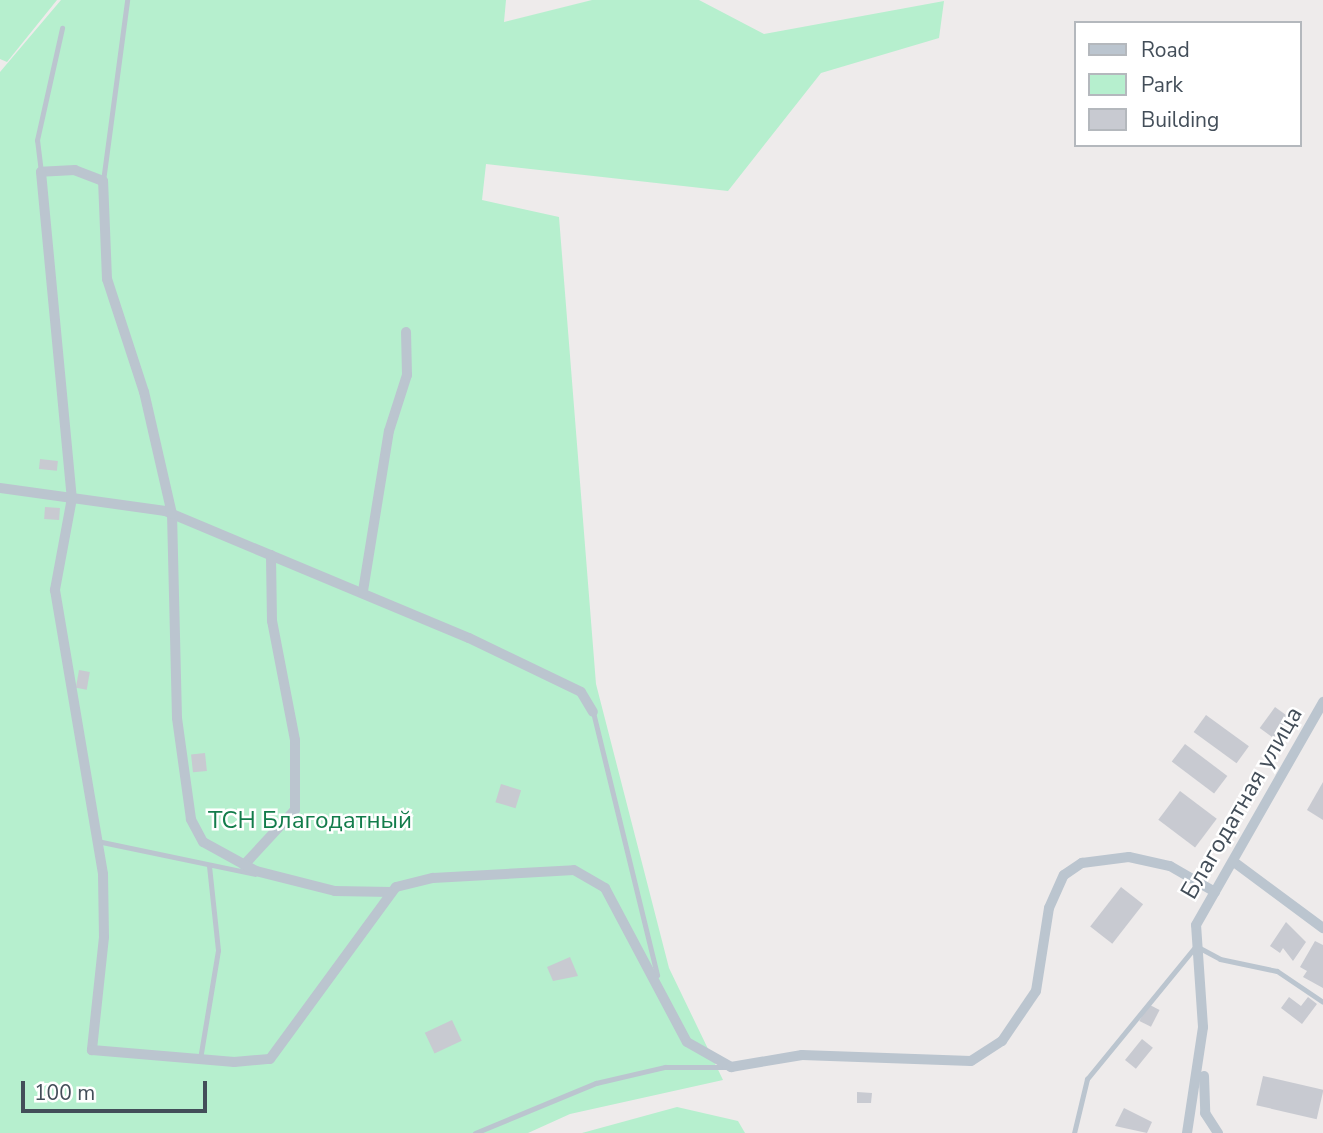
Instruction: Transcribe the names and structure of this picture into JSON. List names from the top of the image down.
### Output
{
  "streets": {
    "street": ["Благодатная улица"]
  },
  "parks": ["ТСН Благодатный"],
  "legend": ["Road", "Park", "Building"],
  "scale_bar": "100 m"
}
